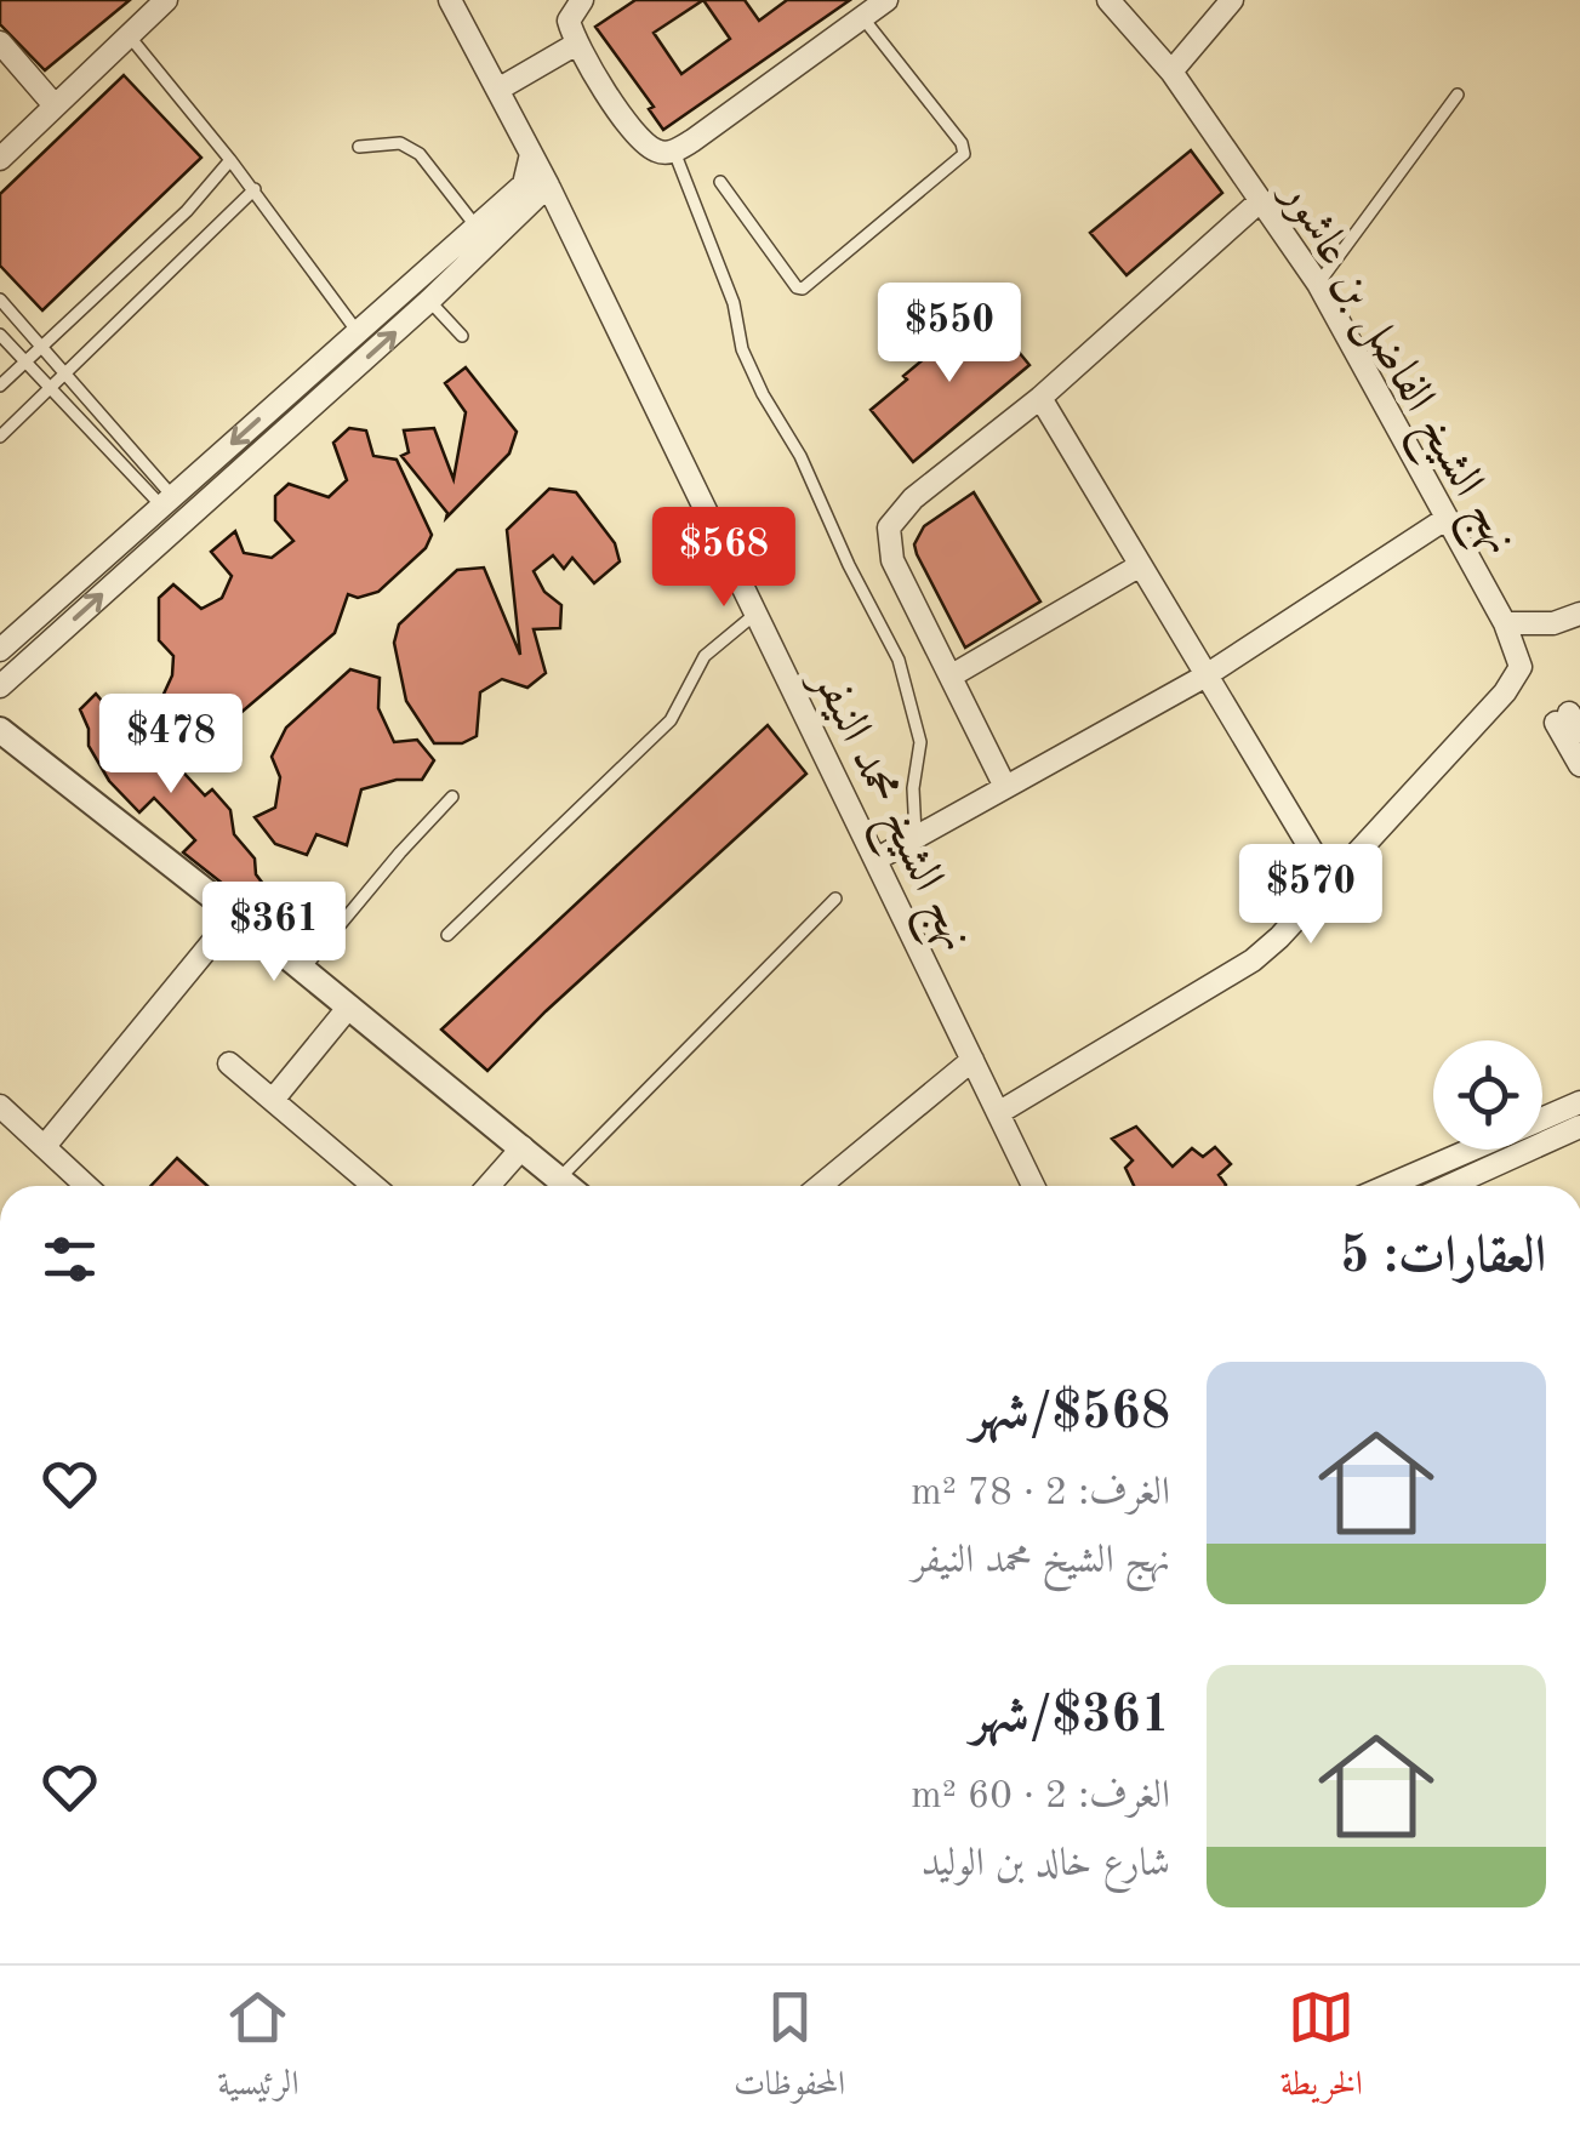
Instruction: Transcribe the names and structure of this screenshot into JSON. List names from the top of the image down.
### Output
{
  "streets": {
    "street": ["نهج الشيخ الفاضل بن عاشور", "نهج الشيخ محمد النيفر"]
  },
  "page": {
    "price": [
      "$550",
      "$568",
      "$478",
      "$570",
      "$361"
    ],
    "heading": "العقارات: 5",
    "list": [
      {
        "name": "$568/شهر",
        "note": "الغرف: 2 · 78 m² · نهج الشيخ محمد النيفر"
      },
      {
        "name": "$361/شهر",
        "note": "الغرف: 2 · 60 m² · شارع خالد بن الوليد"
      }
    ],
    "tabs": ["الخريطة", "المحفوظات", "الرئيسية"]
  }
}
